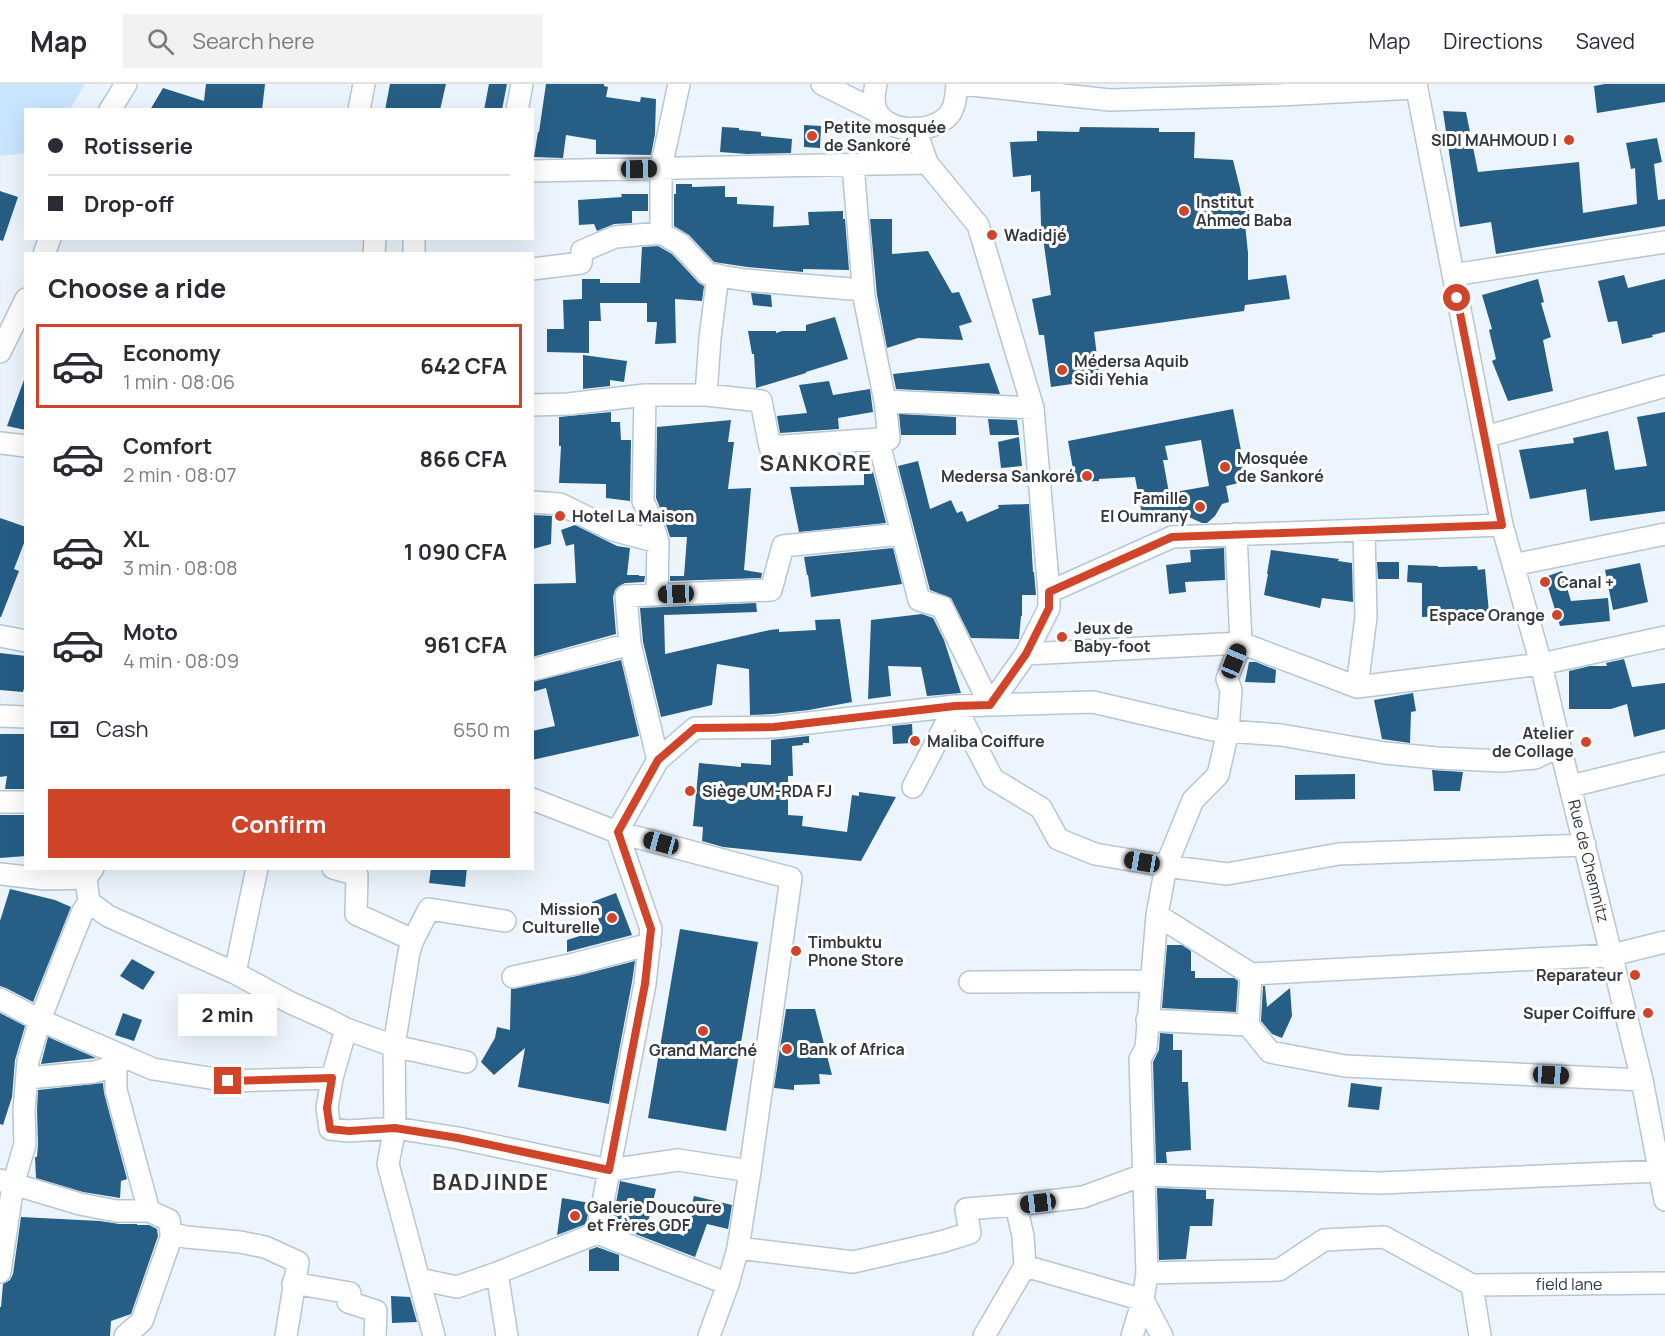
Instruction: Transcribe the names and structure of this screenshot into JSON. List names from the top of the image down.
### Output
{
  "streets": {
    "street": ["Rue de Chemnitz", "field lane"]
  },
  "districts": ["SANKORE", "BADJINDE"],
  "places": [
    "Petite mosquée de Sankoré",
    "SIDI MAHMOUD I",
    "Institut Ahmed Baba",
    "Wadidjé",
    "Médersa Aquib Sidi Yehia",
    "Mosquée de Sankoré",
    "Medersa Sankoré",
    "Famille El Oumrany",
    "Hotel La Maison",
    "Canal +",
    "Espace Orange",
    "Jeux de Baby-foot",
    "Maliba Coiffure",
    "Atelier de Collage",
    "Siège UM-RDA FJ",
    "Mission Culturelle",
    "Timbuktu Phone Store",
    "Reparateur",
    "Super Coiffure",
    "Grand Marché",
    "Bank of Africa",
    "Galerie Doucoure et Frères GDF"
  ],
  "page": {
    "header": "Map",
    "search": "Search here",
    "nav": ["Map", "Directions", "Saved"],
    "banner": ["Rotisserie", "Drop-off"],
    "heading": "Choose a ride",
    "list": [
      {
        "name": "Economy",
        "note": "1 min · 08:06",
        "value": "642 CFA"
      },
      {
        "name": "Comfort",
        "note": "2 min · 08:07",
        "value": "866 CFA"
      },
      {
        "name": "XL",
        "note": "3 min · 08:08",
        "value": "1 090 CFA"
      },
      {
        "name": "Moto",
        "note": "4 min · 08:09",
        "value": "961 CFA"
      }
    ],
    "pay": ["Cash", "650 m"],
    "buttons": "Confirm",
    "bubble": "2 min"
  }
}
